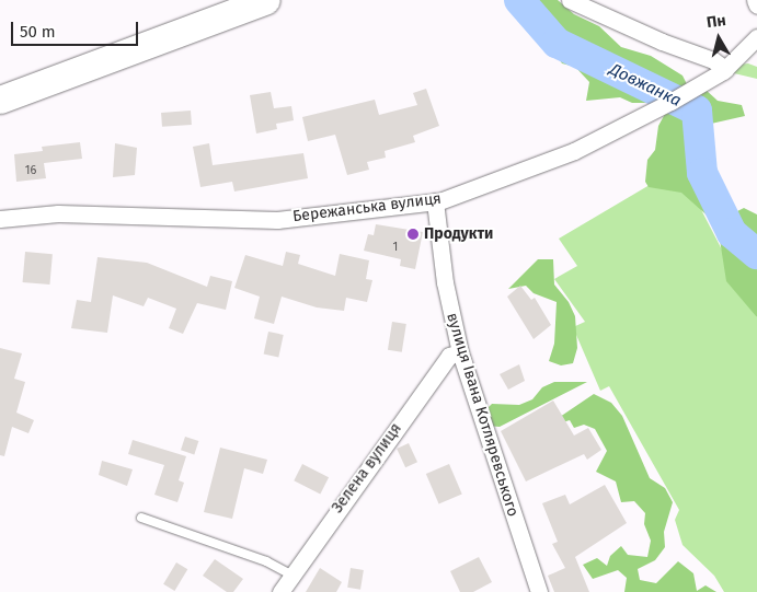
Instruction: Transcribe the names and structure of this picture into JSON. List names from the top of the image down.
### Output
{
  "streets": {
    "street": ["Бережанська вулиця", "вулиця Івана Котляревського", "Зелена вулиця"]
  },
  "crossings": [
    ["Бережанська вулиця", "вулиця Івана Котляревського"],
    ["вулиця Івана Котляревського", "Зелена вулиця"]
  ],
  "water": ["Довжанка"],
  "places": ["Продукти"],
  "house_numbers": ["16", "1"],
  "scale_bar": "50 m",
  "north": "top"
}
